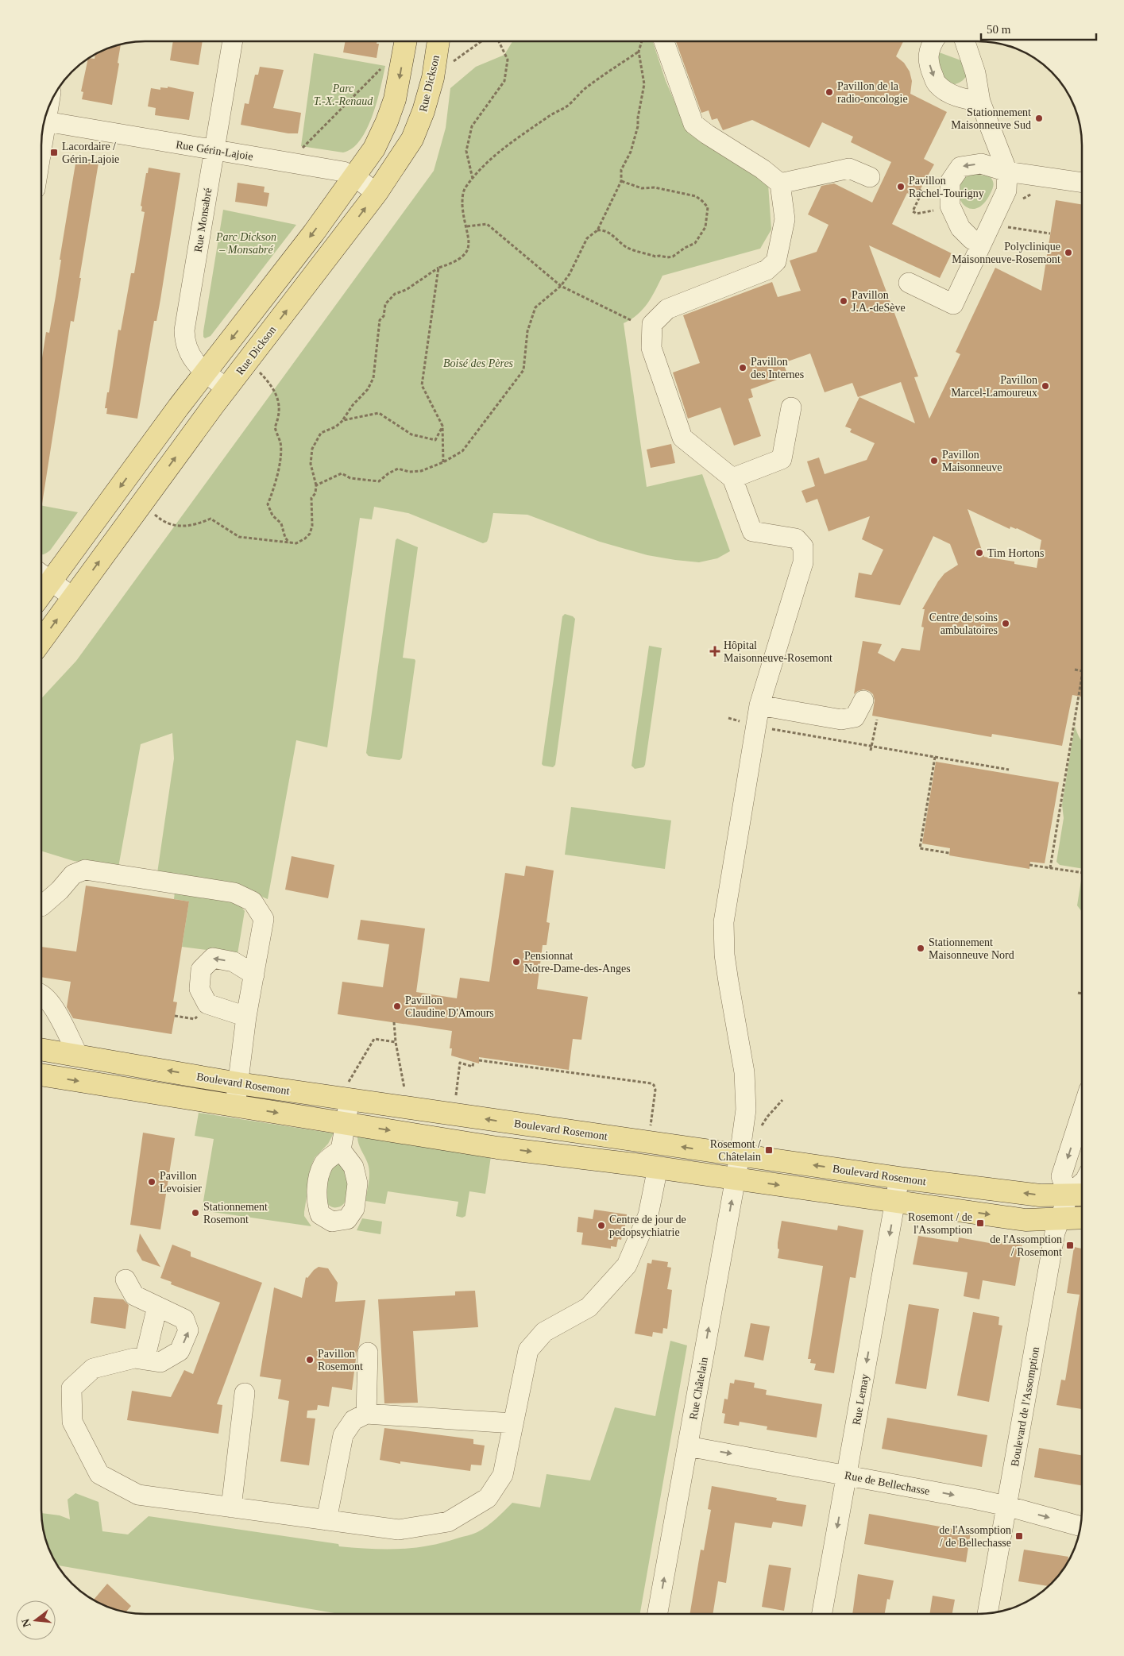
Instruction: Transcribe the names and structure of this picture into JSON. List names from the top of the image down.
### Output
{
  "streets": {
    "main road": ["Rue Dickson", "Boulevard Rosemont"],
    "street": [
      "Rue Gérin-Lajoie",
      "Rue Monsabré",
      "Rue Châtelain",
      "Rue Lemay",
      "Boulevard de l'Assomption",
      "Rue de Bellechasse"
    ]
  },
  "crossings": [
    ["Rue Dickson", "Rue Gérin-Lajoie"],
    ["Rue Dickson", "Rue Monsabré"],
    ["Rue Gérin-Lajoie", "Rue Monsabré"],
    ["Boulevard Rosemont", "Rue Châtelain"],
    ["Boulevard Rosemont", "Rue Lemay"],
    ["Boulevard Rosemont", "Boulevard de l'Assomption"],
    ["Rue Châtelain", "Rue de Bellechasse"],
    ["Rue Lemay", "Rue de Bellechasse"],
    ["Boulevard de l'Assomption", "Rue de Bellechasse"]
  ],
  "one_way": ["Rue Châtelain", "Rue Lemay", "Rue de Bellechasse"],
  "parks": ["Parc T.-X.-Renaud", "Parc Dickson – Monsabré", "Boisé des Pères"],
  "places": {
    "other": [
      "Pavillon de la radio-oncologie",
      "Stationnement Maisonneuve Sud",
      "Pavillon Rachel-Tourigny",
      "Polyclinique Maisonneuve-Rosemont",
      "Pavillon J.A.-deSève",
      "Pavillon des Internes",
      "Pavillon Marcel-Lamoureux",
      "Pavillon Maisonneuve",
      "Tim Hortons",
      "Centre de soins ambulatoires",
      "Stationnement Maisonneuve Nord",
      "Pensionnat Notre-Dame-des-Anges",
      "Pavillon Claudine D'Amours",
      "Pavillon Levoisier",
      "Stationnement Rosemont",
      "Centre de jour de pedopsychiatrie",
      "Pavillon Rosemont"
    ],
    "transit": [
      "Lacordaire / Gérin-Lajoie",
      "Rosemont / Châtelain",
      "Rosemont / de l'Assomption",
      "de l'Assomption / Rosemont",
      "de l'Assomption / de Bellechasse"
    ],
    "health": ["Hôpital Maisonneuve-Rosemont"]
  },
  "scale_bar": "50 m",
  "north": "left"
}
